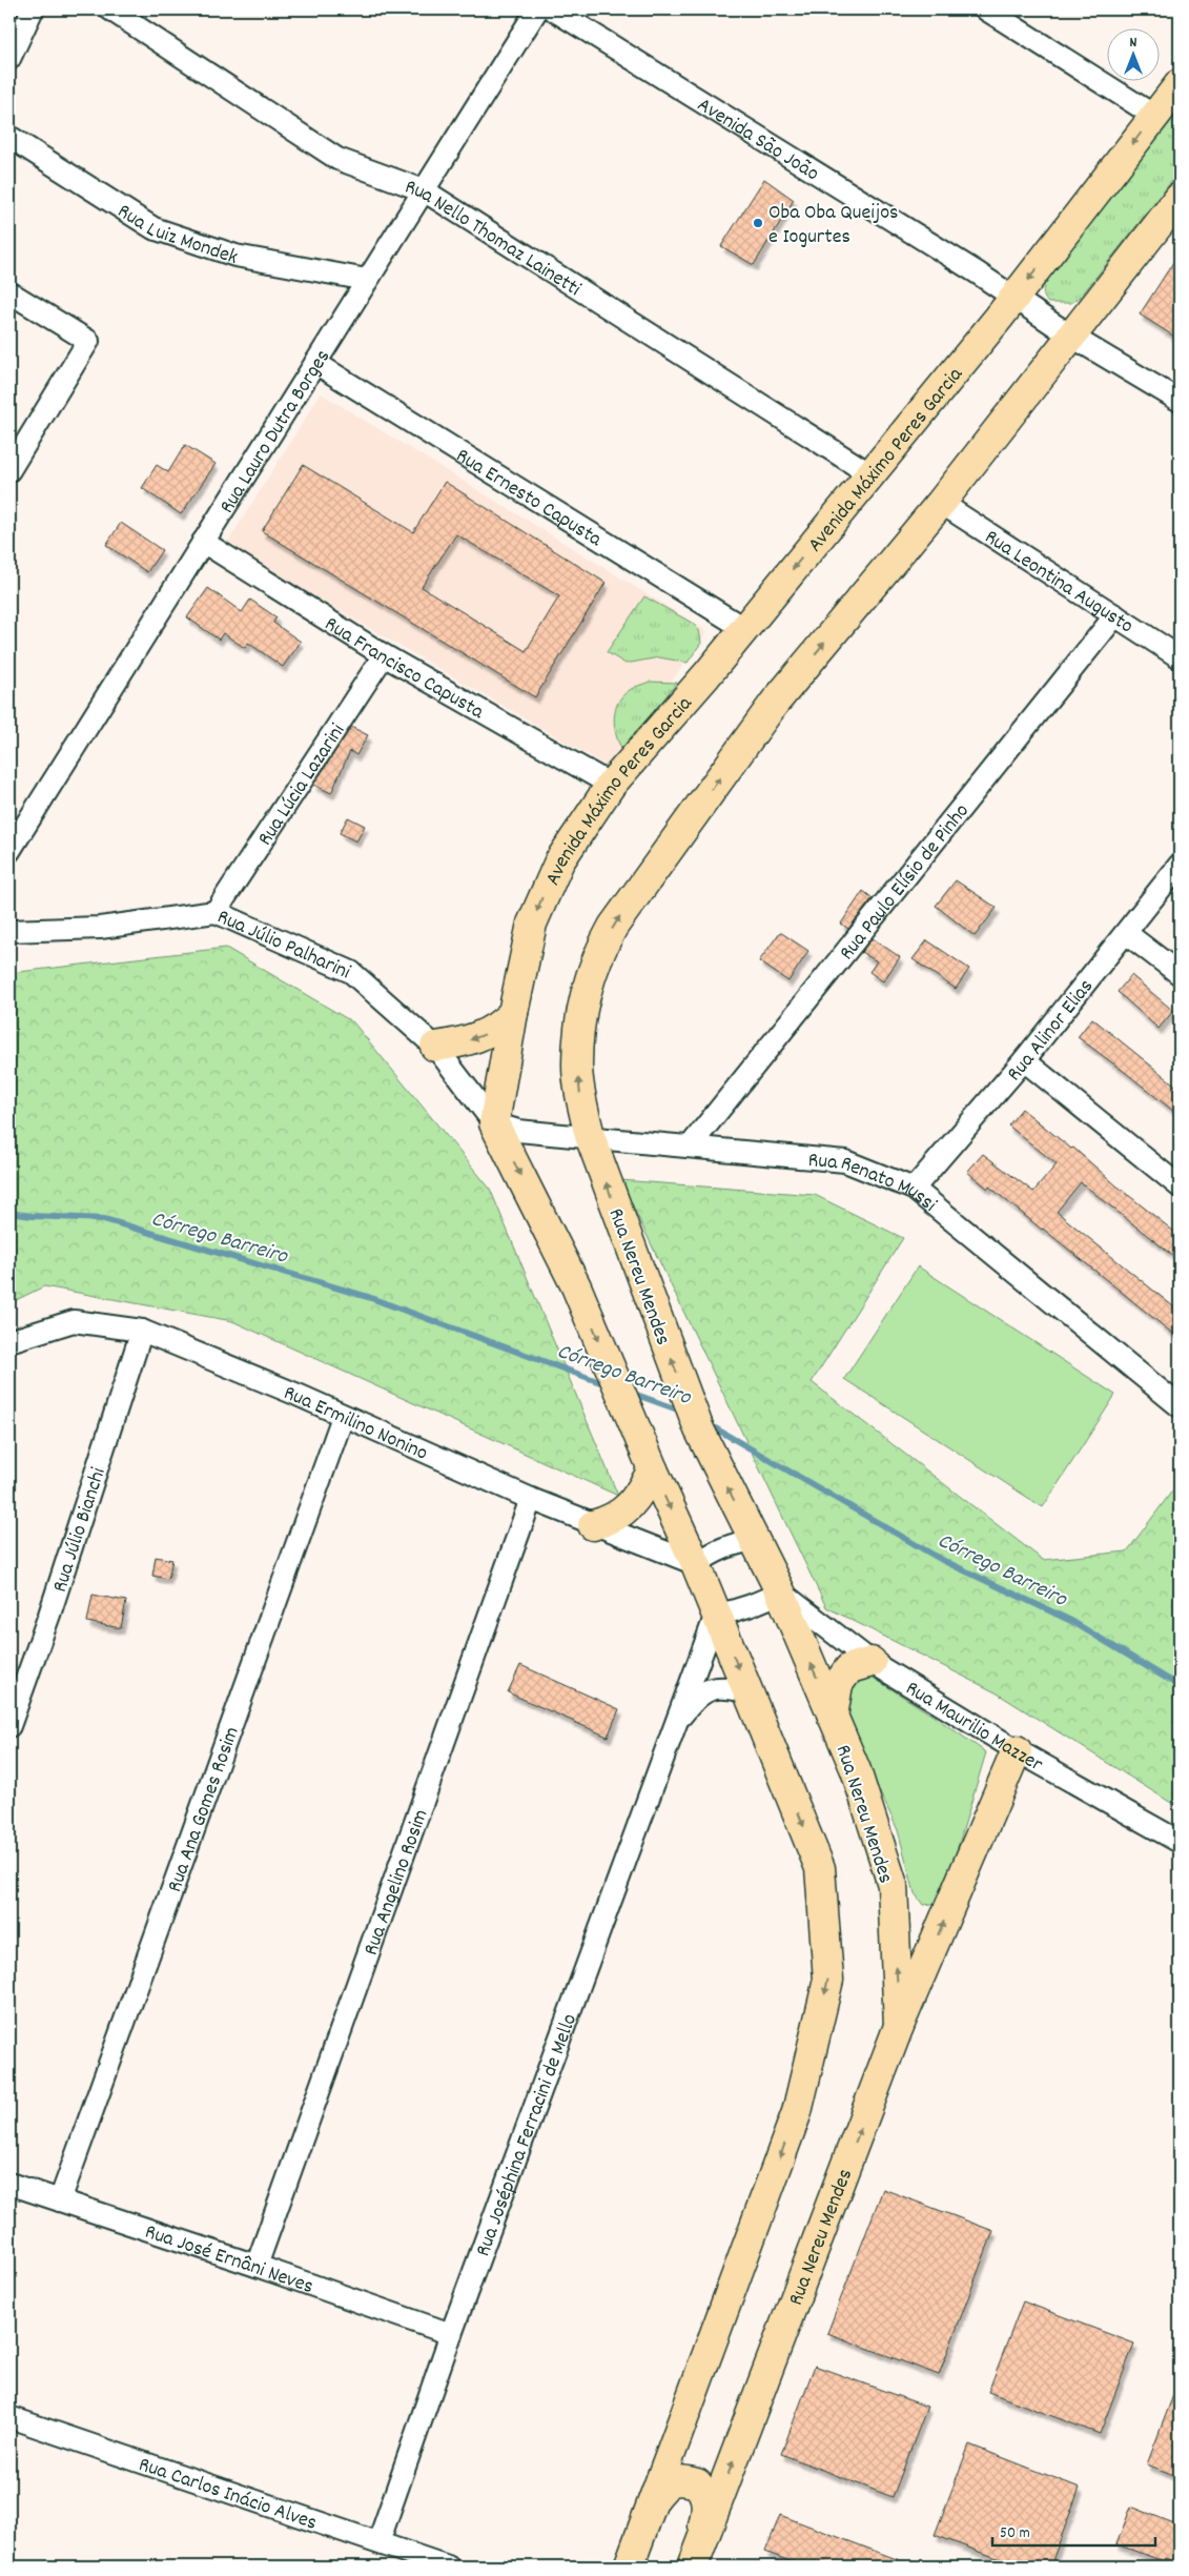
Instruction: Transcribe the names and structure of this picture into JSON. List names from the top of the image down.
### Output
{
  "streets": {
    "main road": ["Avenida Máximo Peres Garcia", "Rua Nereu Mendes"],
    "street": [
      "Avenida São João",
      "Rua Luiz Mondek",
      "Rua Nello Thomaz Lainetti",
      "Rua Lauro Dutra Borges",
      "Rua Ernesto Capusta",
      "Rua Leontina Augusto",
      "Rua Francisco Capusta",
      "Rua Lúcia Lazarini",
      "Rua Paulo Elísio de Pinho",
      "Rua Júlio Palharini",
      "Rua Alinor Elias",
      "Rua Renato Mussi",
      "Rua Ermilino Nonino",
      "Rua Júlio Bianchi",
      "Rua Maurilio Mazzer",
      "Rua Ana Gomes Rosim",
      "Rua Angelino Rosim",
      "Rua Joséphina Ferracini de Mello",
      "Rua José Ernâni Neves",
      "Rua Carlos Inácio Alves"
    ]
  },
  "crossings": [
    ["Avenida São João", "Avenida Máximo Peres Garcia"],
    ["Rua Luiz Mondek", "Rua Lauro Dutra Borges"],
    ["Rua Nello Thomaz Lainetti", "Rua Lauro Dutra Borges"],
    ["Rua Nello Thomaz Lainetti", "Avenida Máximo Peres Garcia"],
    ["Rua Lauro Dutra Borges", "Rua Ernesto Capusta"],
    ["Rua Lauro Dutra Borges", "Rua Francisco Capusta"],
    ["Avenida Máximo Peres Garcia", "Rua Ernesto Capusta"],
    ["Avenida Máximo Peres Garcia", "Rua Francisco Capusta"],
    ["Avenida Máximo Peres Garcia", "Rua Júlio Palharini"],
    ["Avenida Máximo Peres Garcia", "Rua Renato Mussi"],
    ["Rua Leontina Augusto", "Rua Paulo Elísio de Pinho"],
    ["Rua Francisco Capusta", "Rua Lúcia Lazarini"],
    ["Rua Lúcia Lazarini", "Rua Júlio Palharini"],
    ["Rua Paulo Elísio de Pinho", "Rua Renato Mussi"],
    ["Rua Júlio Palharini", "Rua Renato Mussi"],
    ["Rua Alinor Elias", "Rua Renato Mussi"],
    ["Rua Renato Mussi", "Rua Nereu Mendes"],
    ["Rua Nereu Mendes", "Rua Maurilio Mazzer"],
    ["Rua Ermilino Nonino", "Rua Júlio Bianchi"],
    ["Rua Ermilino Nonino", "Rua Ana Gomes Rosim"],
    ["Rua Ermilino Nonino", "Rua Angelino Rosim"],
    ["Rua Ana Gomes Rosim", "Rua José Ernâni Neves"],
    ["Rua Angelino Rosim", "Rua José Ernâni Neves"],
    ["Rua Joséphina Ferracini de Mello", "Rua José Ernâni Neves"],
    ["Rua Joséphina Ferracini de Mello", "Rua Carlos Inácio Alves"]
  ],
  "water": ["Córrego Barreiro"],
  "places": ["Oba Oba Queijos e Iogurtes"],
  "scale_bar": "50 m",
  "north": "top"
}
